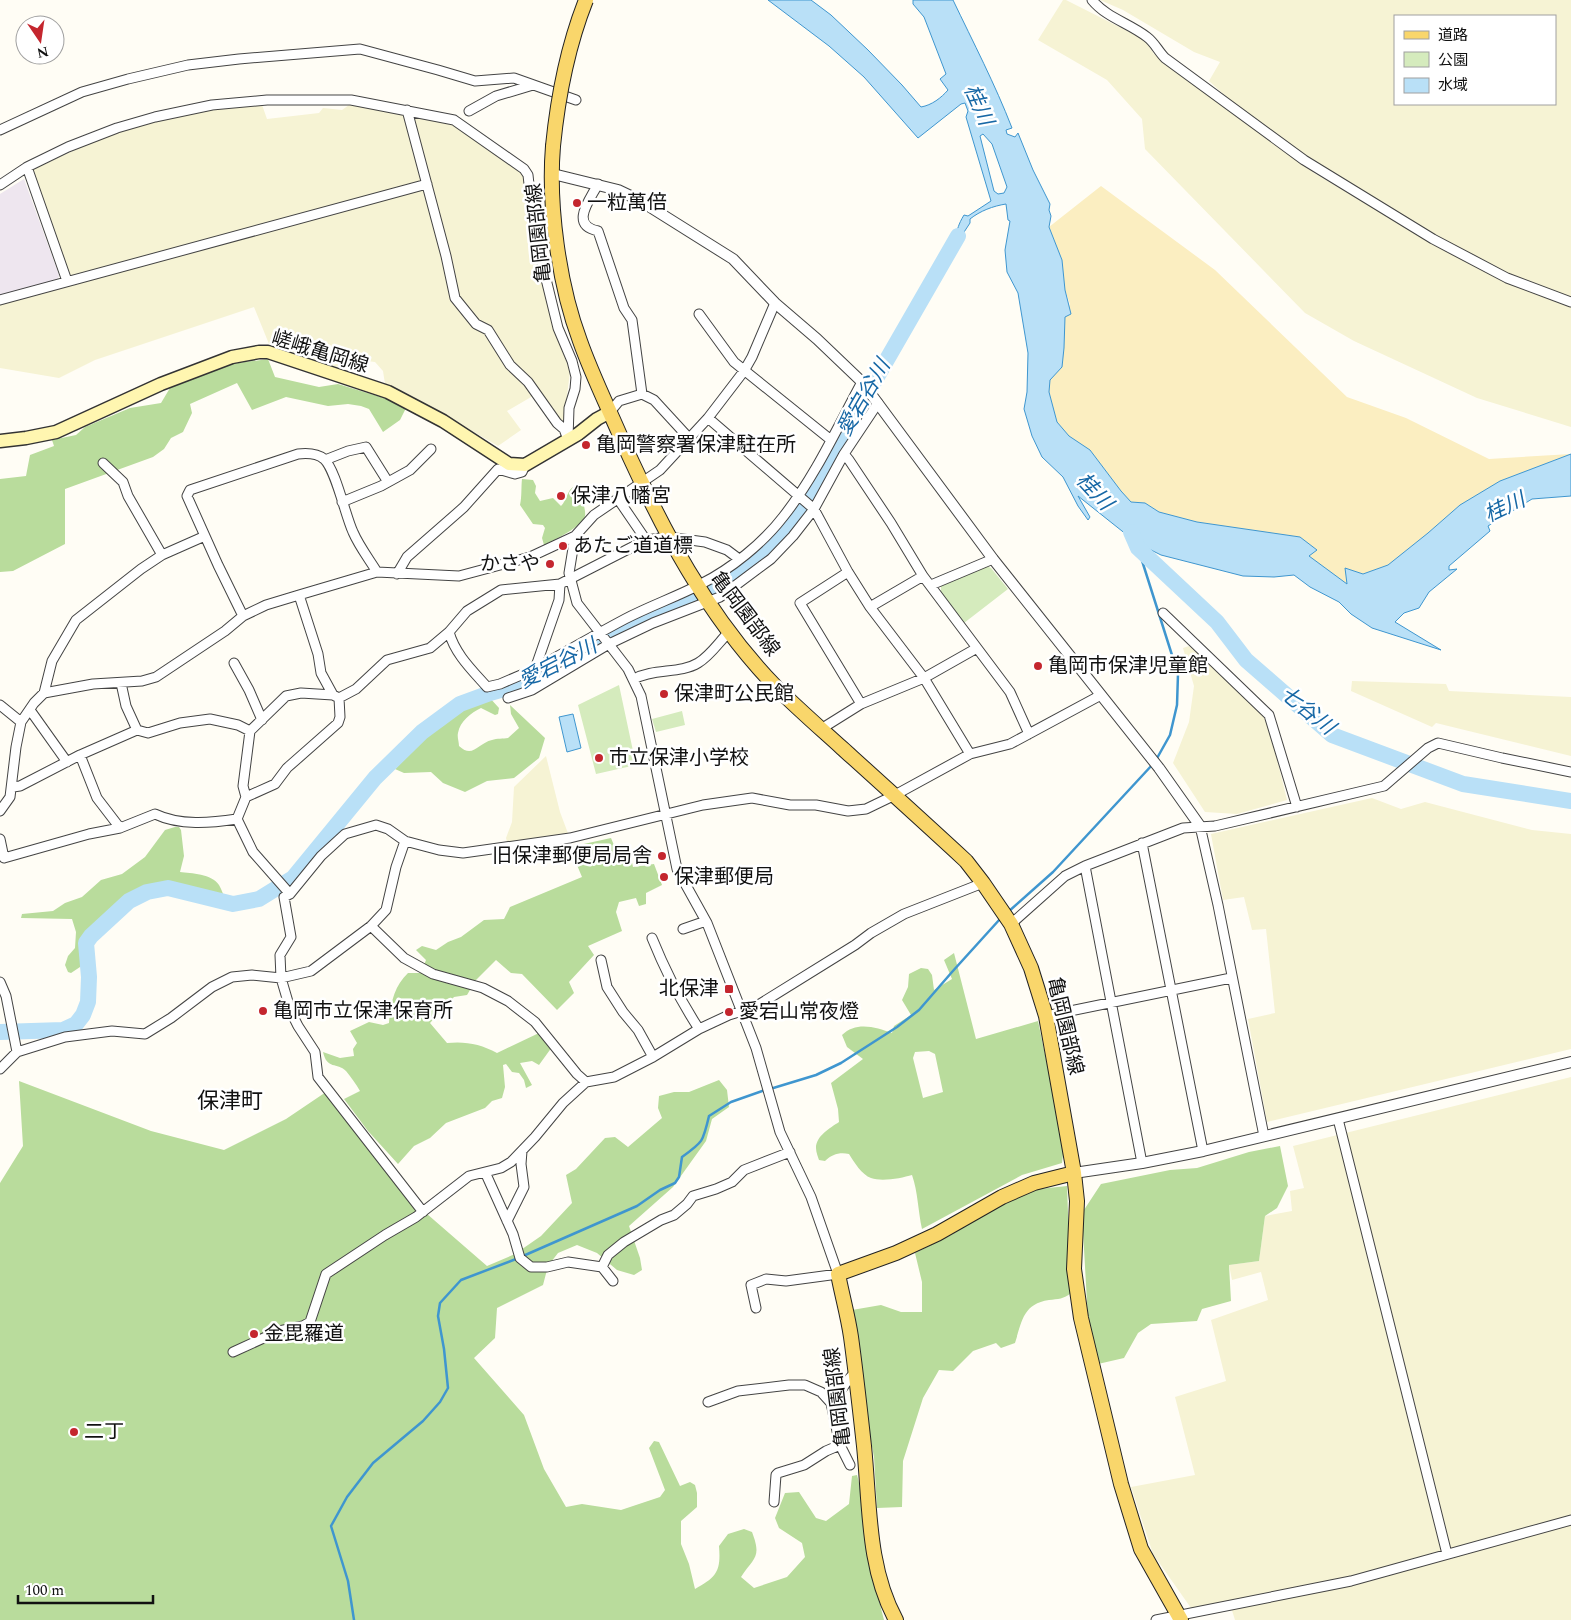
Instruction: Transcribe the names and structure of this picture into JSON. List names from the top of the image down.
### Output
{
  "streets": {
    "main road": ["亀岡園部線", "嵯峨亀岡線"]
  },
  "districts": ["保津町"],
  "water": ["桂川", "愛宕谷川", "七谷川"],
  "places": {
    "other": [
      "一粒萬倍",
      "亀岡警察署保津駐在所",
      "保津八幡宮",
      "あたご道道標",
      "かさや",
      "亀岡市保津児童館",
      "保津町公民館",
      "市立保津小学校",
      "旧保津郵便局局舎",
      "保津郵便局",
      "亀岡市立保津保育所",
      "愛宕山常夜燈",
      "金毘羅道",
      "二丁"
    ],
    "transit": ["北保津"]
  },
  "legend": ["道路", "公園", "水域"],
  "scale_bar": "100 m",
  "north": "bottom"
}
